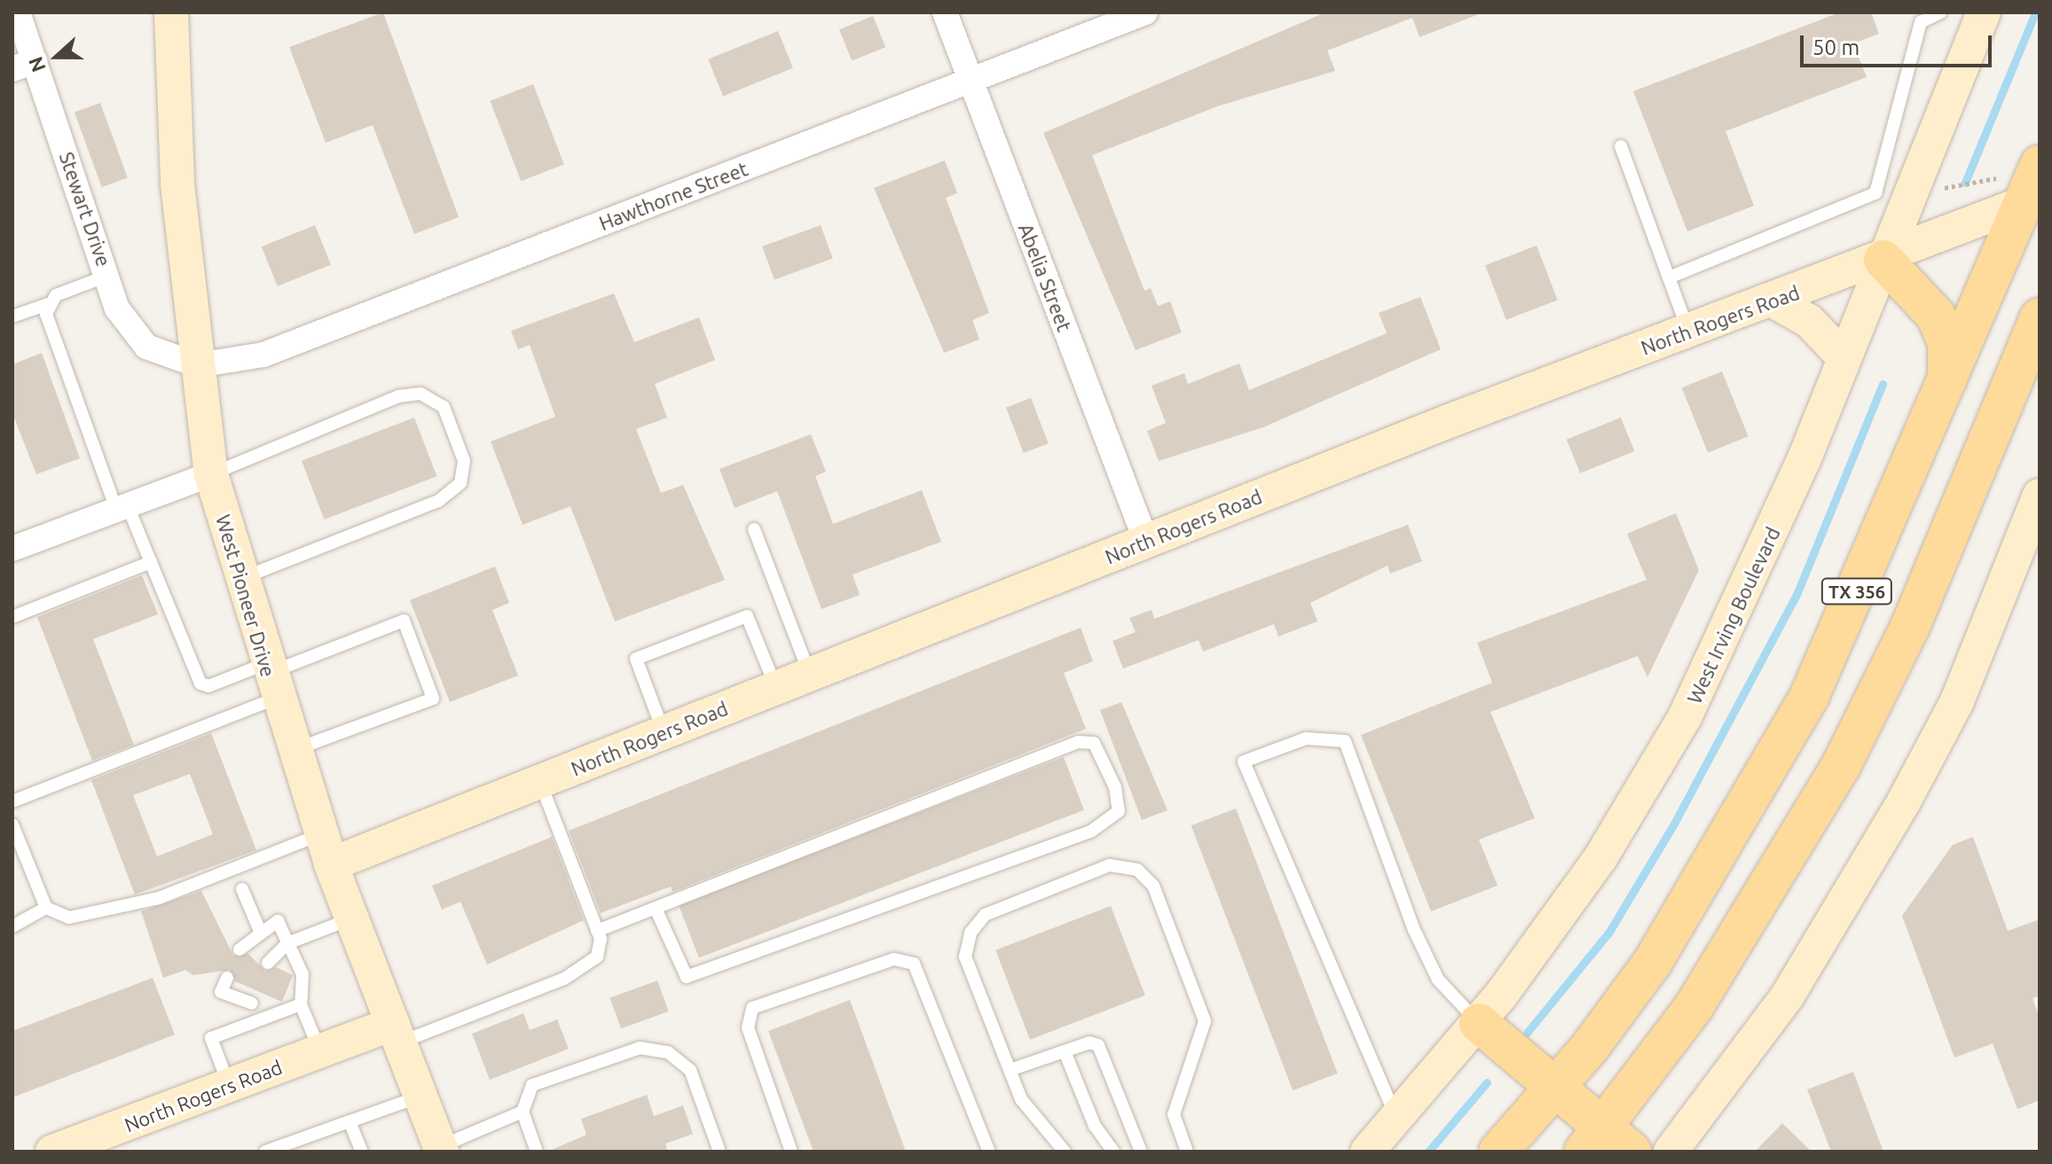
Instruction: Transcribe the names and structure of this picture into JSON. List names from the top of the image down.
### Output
{
  "streets": {
    "main road": ["TX 356"],
    "street": [
      "Hawthorne Street",
      "Stewart Drive",
      "Abelia Street",
      "North Rogers Road",
      "West Pioneer Drive",
      "West Irving Boulevard"
    ]
  },
  "crossings": [
    ["Hawthorne Street", "Stewart Drive"],
    ["Hawthorne Street", "Abelia Street"],
    ["Hawthorne Street", "West Pioneer Drive"],
    ["Stewart Drive", "West Pioneer Drive"],
    ["Abelia Street", "North Rogers Road"],
    ["North Rogers Road", "TX 356"],
    ["North Rogers Road", "West Pioneer Drive"],
    ["North Rogers Road", "West Irving Boulevard"]
  ],
  "scale_bar": "50 m",
  "north": "left"
}
